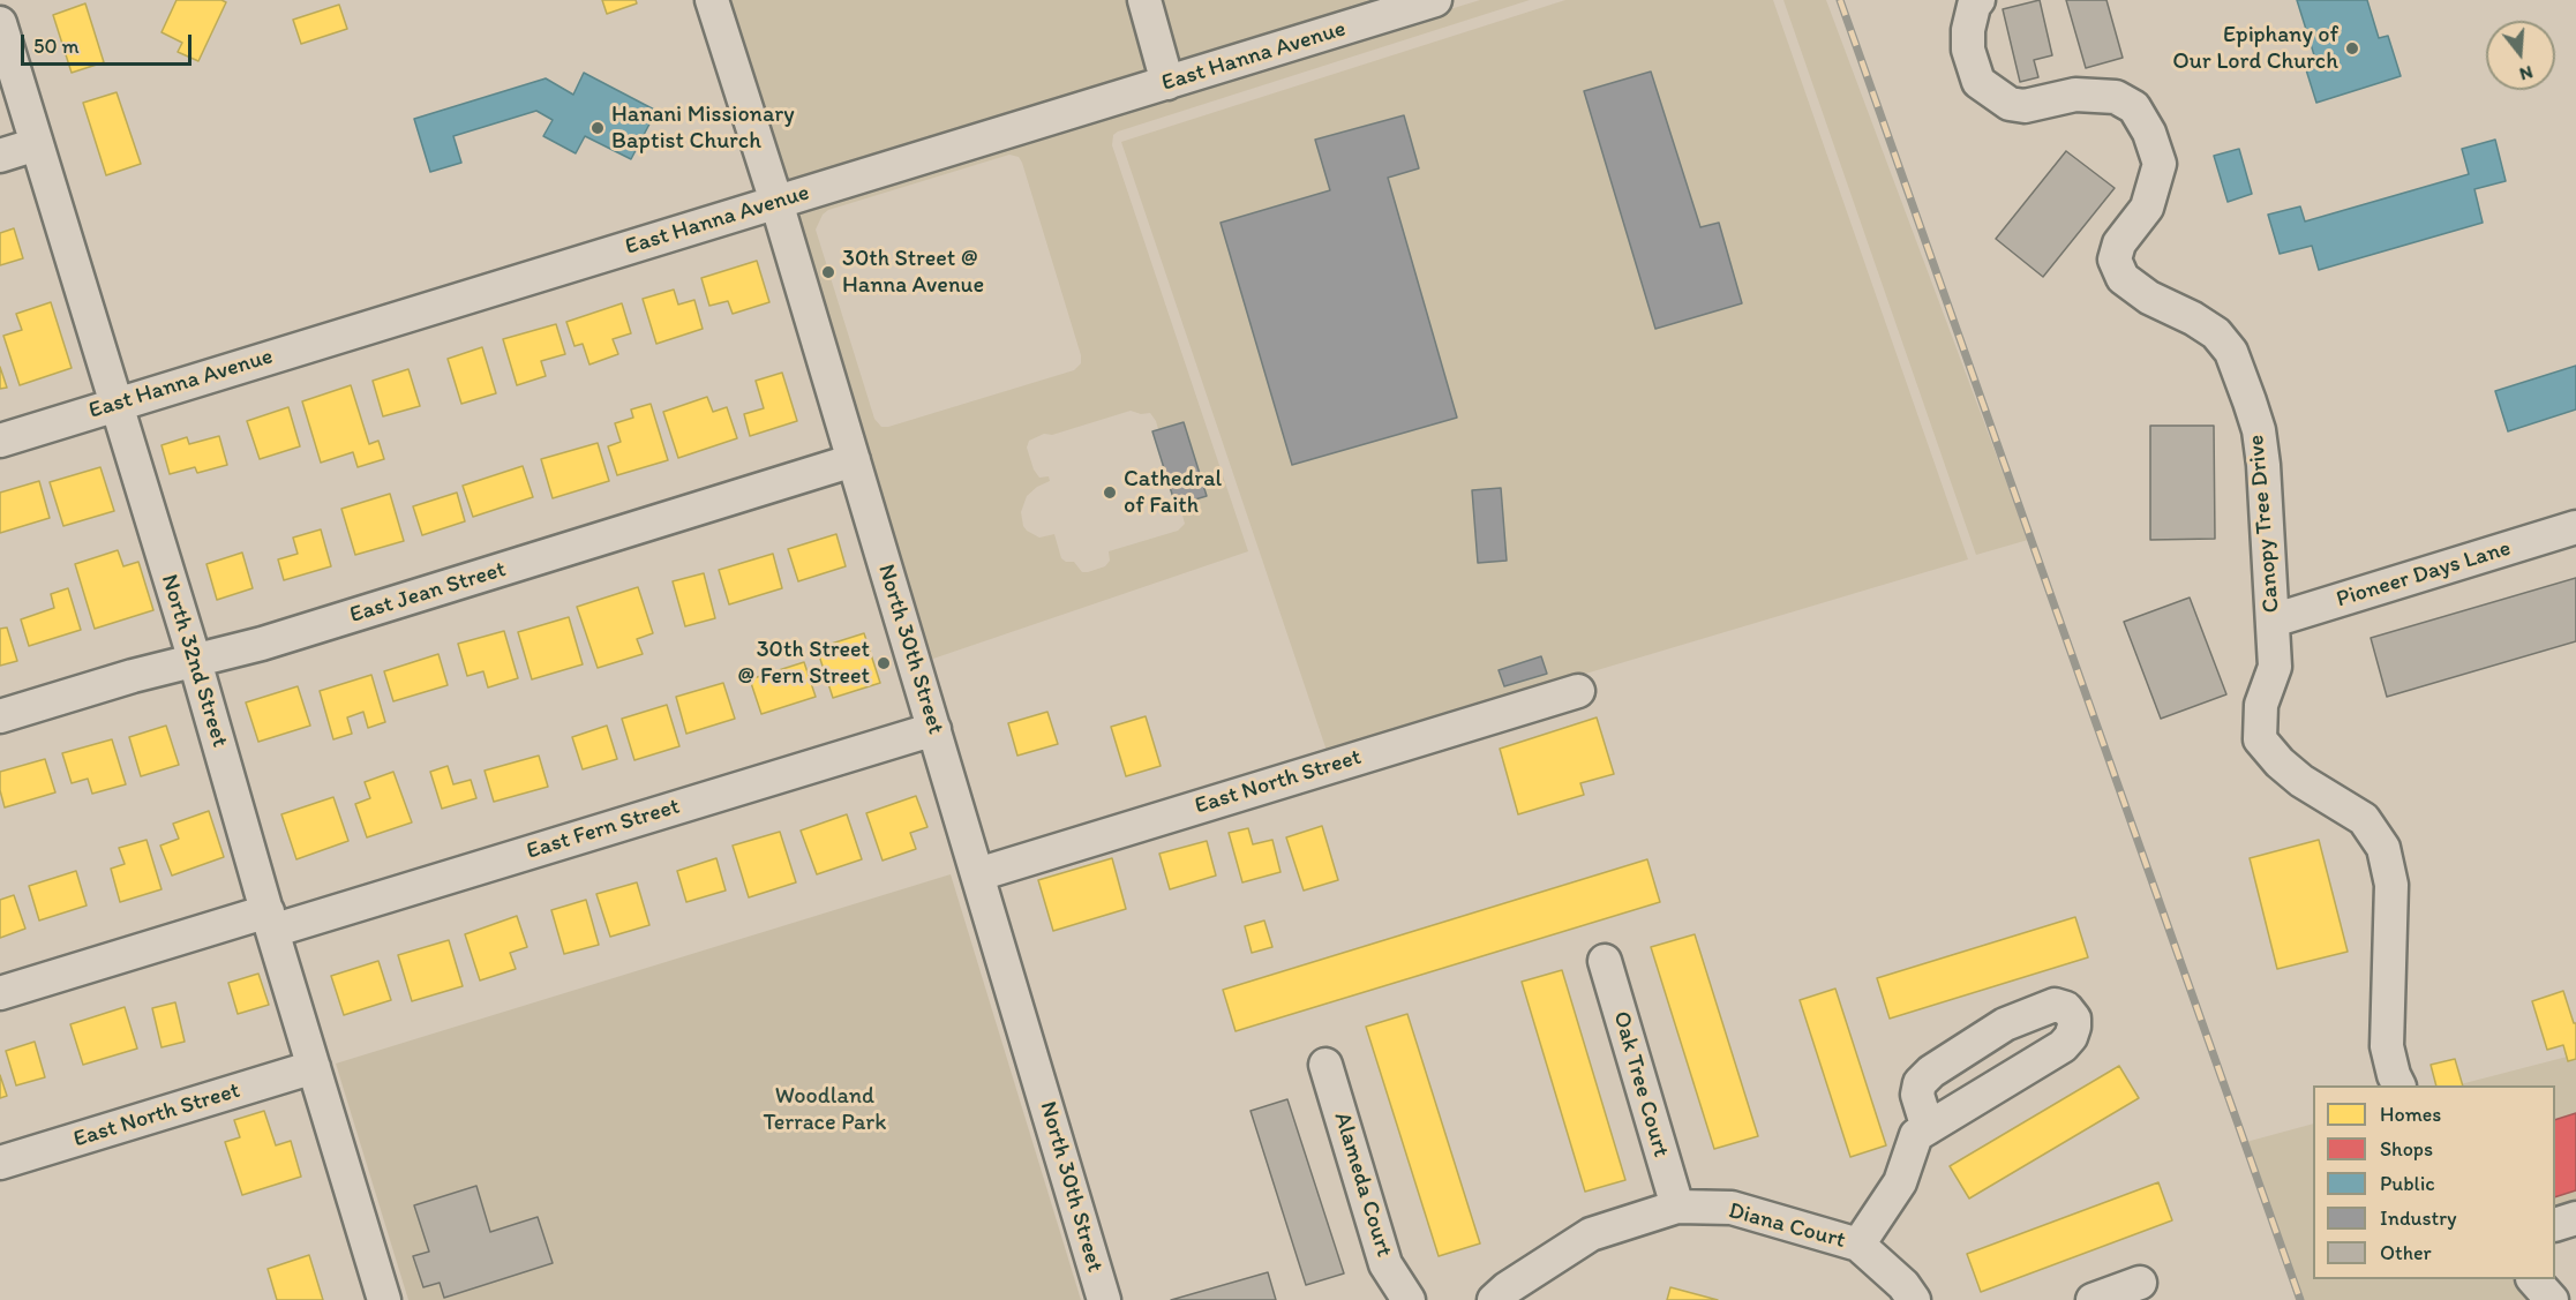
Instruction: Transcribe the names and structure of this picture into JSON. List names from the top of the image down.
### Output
{
  "streets": {
    "street": [
      "East Hanna Avenue",
      "Canopy Tree Drive",
      "Pioneer Days Lane",
      "East Jean Street",
      "North 30th Street",
      "North 32nd Street",
      "East North Street",
      "East Fern Street",
      "Oak Tree Court",
      "Alameda Court",
      "Diana Court"
    ]
  },
  "crossings": [
    ["East Hanna Avenue", "North 30th Street"],
    ["East Hanna Avenue", "North 32nd Street"],
    ["Canopy Tree Drive", "Pioneer Days Lane"],
    ["East Jean Street", "North 30th Street"],
    ["East Jean Street", "North 32nd Street"],
    ["North 30th Street", "East North Street"],
    ["North 30th Street", "East Fern Street"],
    ["North 32nd Street", "East North Street"],
    ["North 32nd Street", "East Fern Street"],
    ["Oak Tree Court", "Diana Court"]
  ],
  "parks": ["Woodland Terrace Park"],
  "places": [
    "Epiphany of Our Lord Church",
    "Hanani Missionary Baptist Church",
    "30th Street @ Hanna Avenue",
    "Cathedral of Faith",
    "30th Street @ Fern Street"
  ],
  "legend": [
    "Homes",
    "Shops",
    "Public",
    "Industry",
    "Other"
  ],
  "scale_bar": "50 m",
  "north": "bottom"
}
